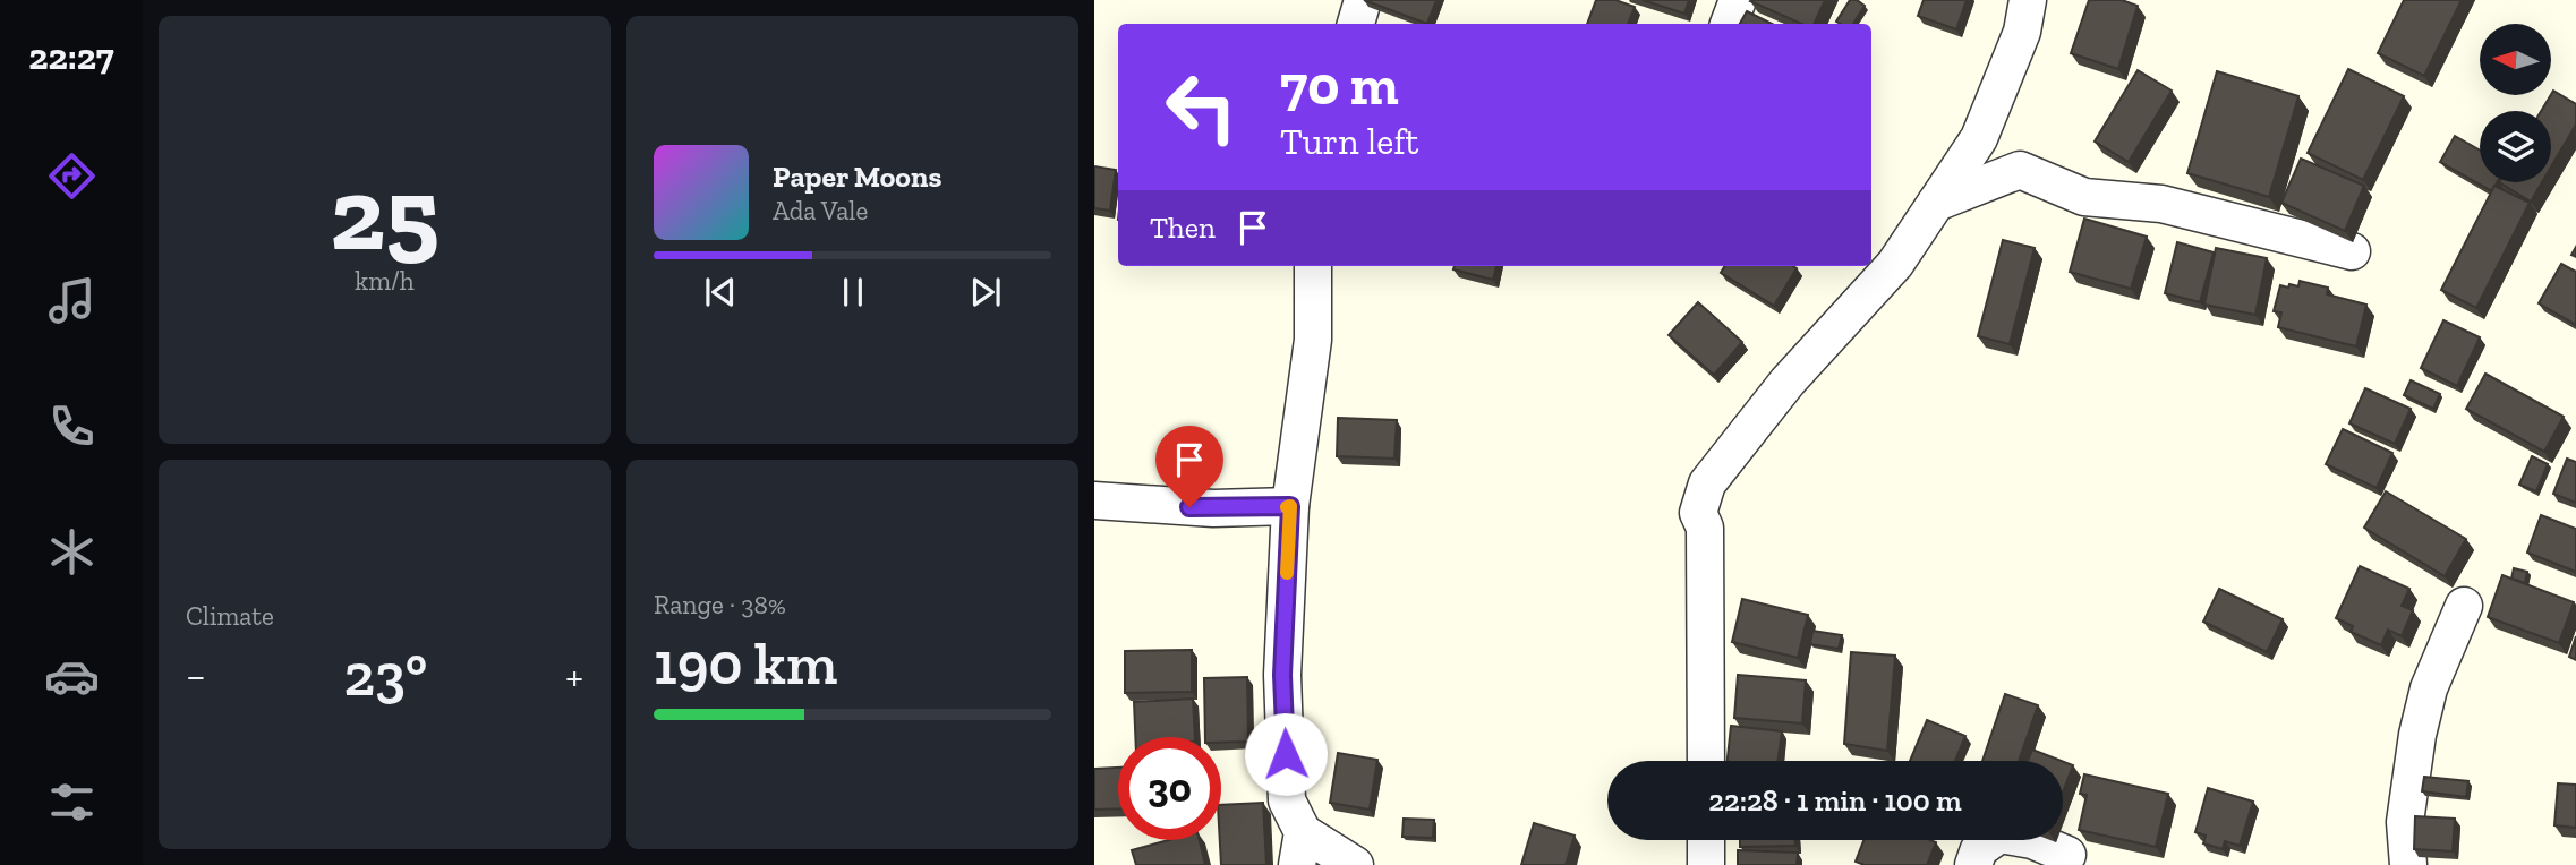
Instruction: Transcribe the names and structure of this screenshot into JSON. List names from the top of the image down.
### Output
{
  "north": "left",
  "page": {
    "tabs": "22:27",
    "tile": [
      ["25", "km/h"],
      "Climate",
      ["Range · 38%", "190 km"]
    ],
    "turn": ["70 m", "Turn left"],
    "song": ["Paper Moons", "Ada Vale"],
    "then": "Then",
    "heat": ["−", "23°", "+"],
    "limit": "30",
    "trip": "22:28 · 1 min · 100 m"
  }
}
